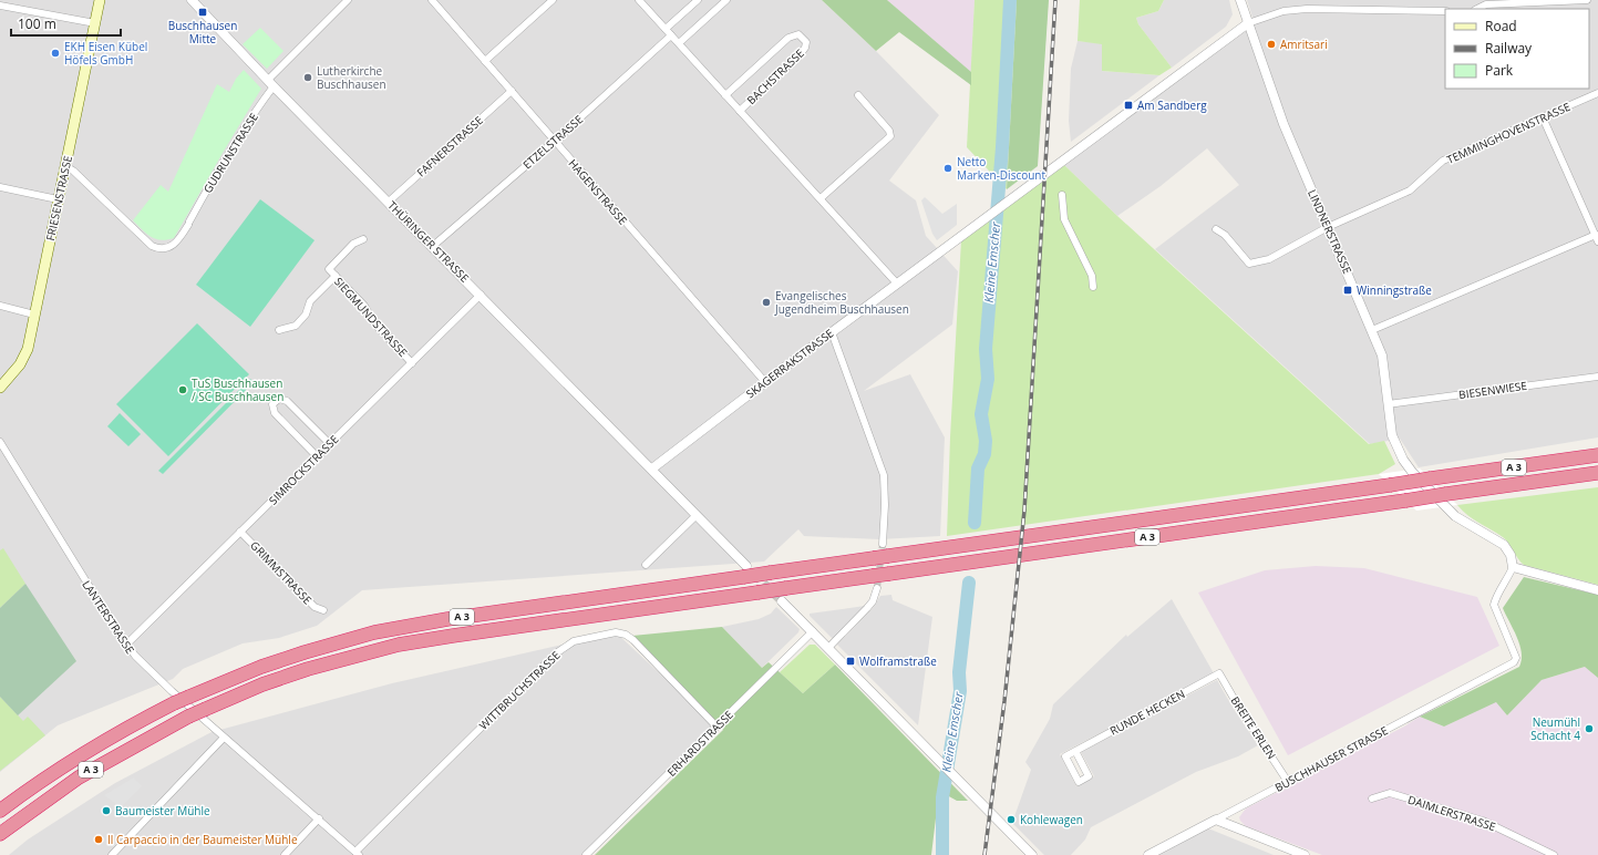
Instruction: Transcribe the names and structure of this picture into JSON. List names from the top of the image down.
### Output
{
  "streets": {
    "highway": ["A 3"],
    "main road": ["FRIESENSTRASSE"],
    "street": [
      "BACHSTRASSE",
      "TEMMINGHOVENSTRASSE",
      "ETZELSTRASSE",
      "FAFNERSTRASSE",
      "GUDRUNSTRASSE",
      "HAGENSTRASSE",
      "LINDNERSTRASSE",
      "THÜRINGER STRASSE",
      "SIEGMUNDSTRASSE",
      "SKAGERRAKSTRASSE",
      "BIESENWIESE",
      "SIMROCKSTRASSE",
      "GRIMMSTRASSE",
      "LANTERSTRASSE",
      "WITTBRUCHSTRASSE",
      "RUNDE HECKEN",
      "BREITE ERLEN",
      "ERHARDSTRASSE",
      "BUSCHHAUSER STRASSE",
      "DAIMLERSTRASSE"
    ]
  },
  "crossings": [
    ["BACHSTRASSE", "ETZELSTRASSE"],
    ["BACHSTRASSE", "SKAGERRAKSTRASSE"],
    ["TEMMINGHOVENSTRASSE", "LINDNERSTRASSE"],
    ["ETZELSTRASSE", "HAGENSTRASSE"],
    ["ETZELSTRASSE", "THÜRINGER STRASSE"],
    ["FAFNERSTRASSE", "HAGENSTRASSE"],
    ["FAFNERSTRASSE", "THÜRINGER STRASSE"],
    ["GUDRUNSTRASSE", "FRIESENSTRASSE"],
    ["GUDRUNSTRASSE", "THÜRINGER STRASSE"],
    ["HAGENSTRASSE", "SKAGERRAKSTRASSE"],
    ["LINDNERSTRASSE", "SKAGERRAKSTRASSE"],
    ["LINDNERSTRASSE", "BIESENWIESE"],
    ["LINDNERSTRASSE", "BUSCHHAUSER STRASSE"],
    ["THÜRINGER STRASSE", "SKAGERRAKSTRASSE"],
    ["THÜRINGER STRASSE", "A 3"],
    ["THÜRINGER STRASSE", "SIMROCKSTRASSE"],
    ["SIEGMUNDSTRASSE", "SIMROCKSTRASSE"],
    ["SIMROCKSTRASSE", "GRIMMSTRASSE"],
    ["SIMROCKSTRASSE", "LANTERSTRASSE"],
    ["LANTERSTRASSE", "WITTBRUCHSTRASSE"],
    ["WITTBRUCHSTRASSE", "ERHARDSTRASSE"],
    ["RUNDE HECKEN", "BREITE ERLEN"],
    ["BREITE ERLEN", "BUSCHHAUSER STRASSE"]
  ],
  "water": ["Kleine Emscher"],
  "places": {
    "transit": [
      "Buschhausen Mitte",
      "Am Sandberg",
      "Winningstraße",
      "Wolframstraße"
    ],
    "other": [
      "Amritsari",
      "EKH Eisen Kübel Höfels GmbH",
      "Lutherkirche Buschhausen",
      "Netto Marken-Discount",
      "Evangelisches Jugendheim Buschhausen",
      "TuS Buschhausen / SC Buschhausen",
      "Neumühl Schacht 4",
      "Baumeister Mühle",
      "Kohlewagen",
      "Il Carpaccio in der Baumeister Mühle"
    ]
  },
  "legend": ["Road", "Railway", "Park"],
  "scale_bar": "100 m"
}
